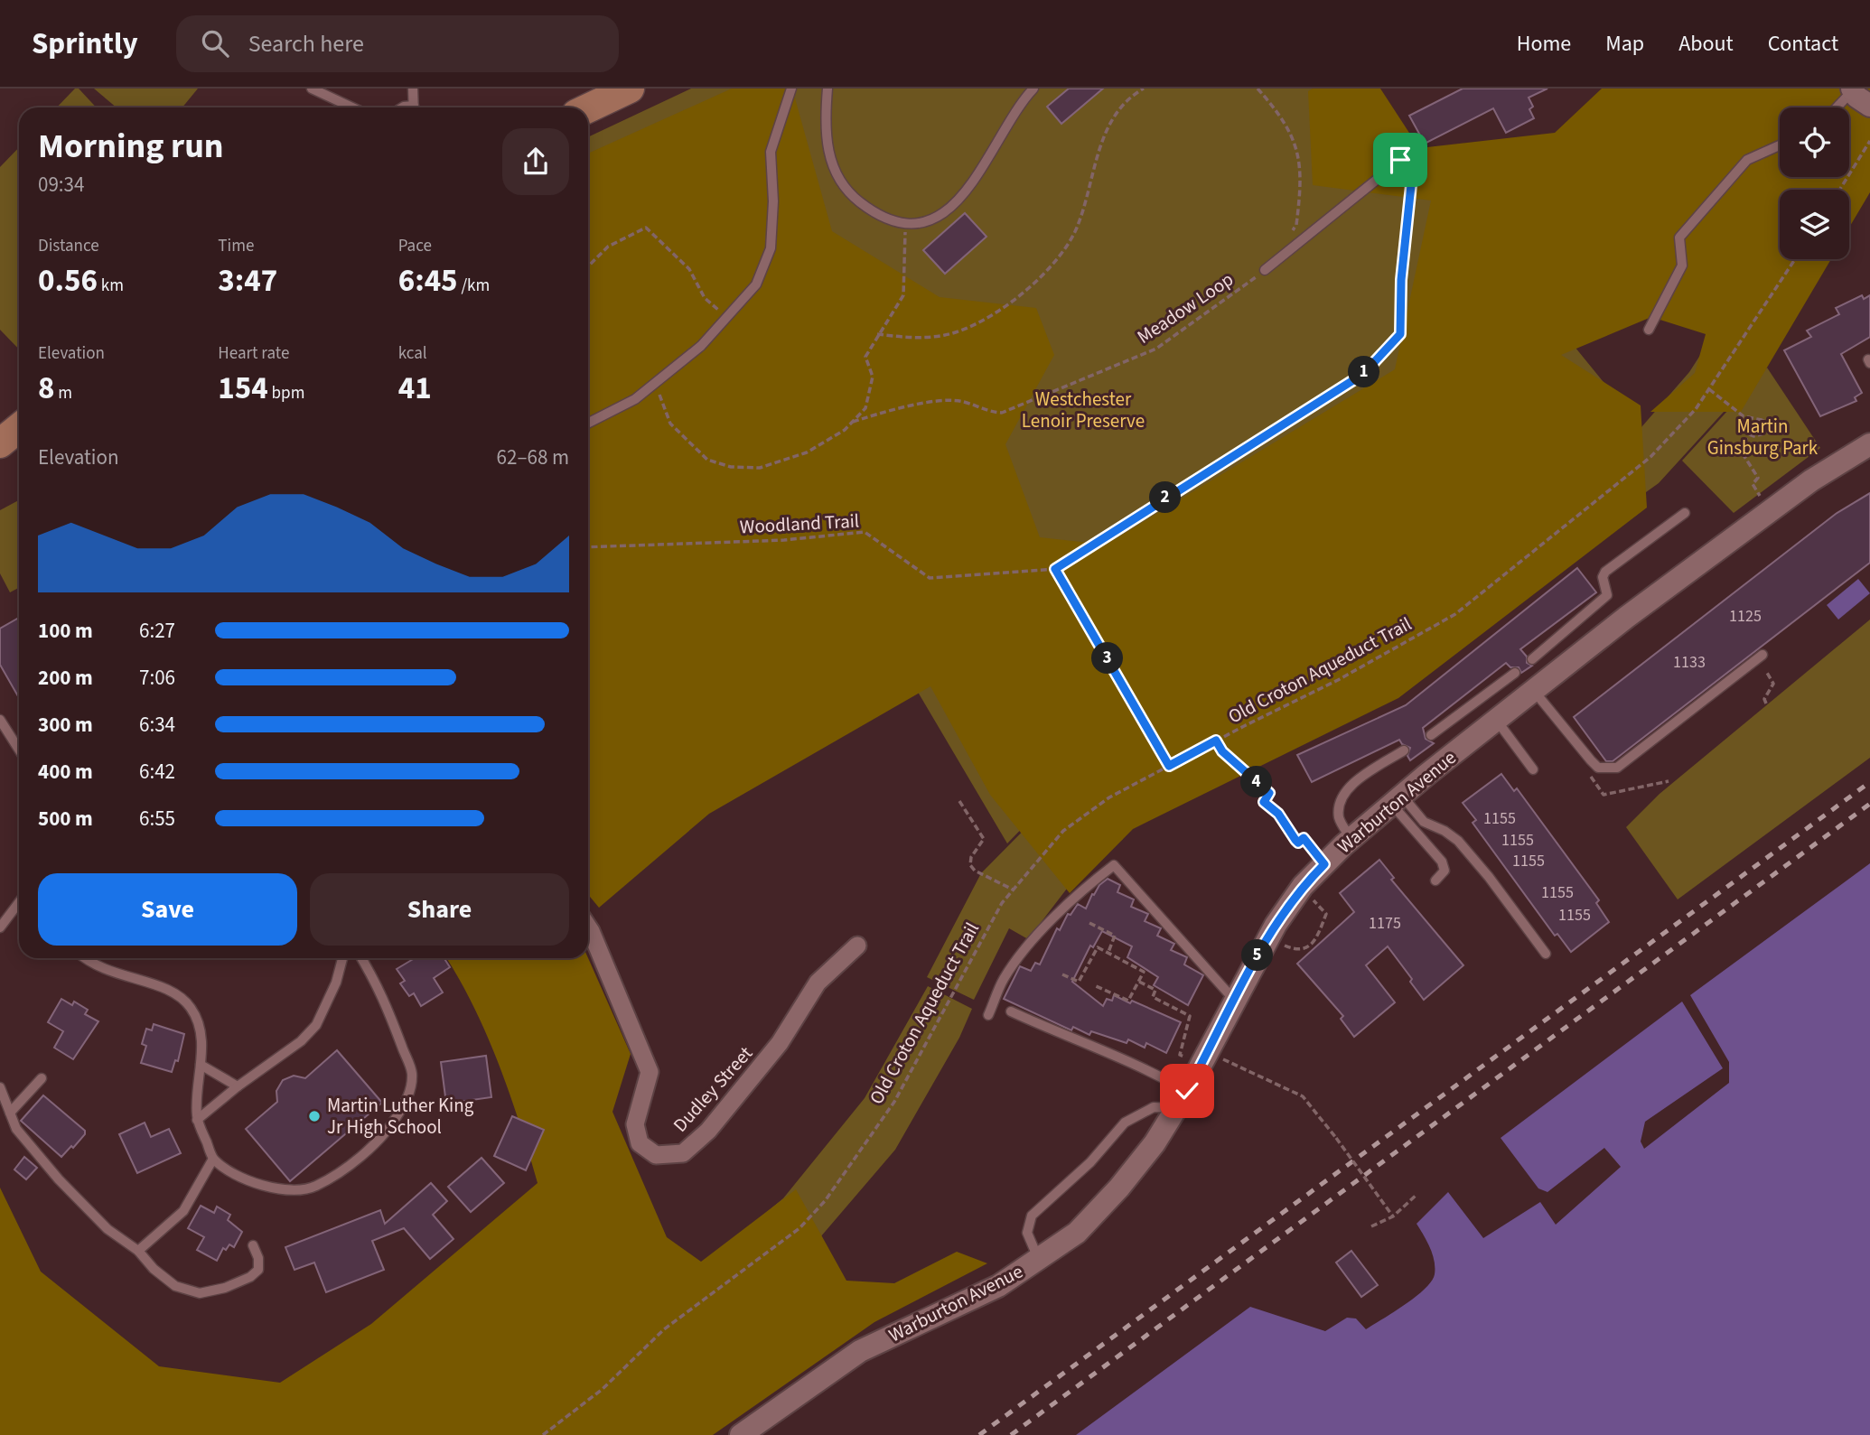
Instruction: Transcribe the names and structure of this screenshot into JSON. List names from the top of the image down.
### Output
{
  "streets": {
    "street": ["Warburton Avenue", "Dudley Street"],
    "path": ["Meadow Loop", "Woodland Trail", "Old Croton Aqueduct Trail"]
  },
  "parks": ["Westchester Lenoir Preserve", "Martin Ginsburg Park"],
  "places": ["Martin Luther King Jr High School"],
  "house_numbers": [
    "1125",
    "1133",
    "1155",
    "1155",
    "1155",
    "1155",
    "1155",
    "1175"
  ],
  "page": {
    "header": "Sprintly",
    "search": "Search here",
    "nav": [
      "Home",
      "Map",
      "About",
      "Contact"
    ],
    "heading": ["Morning run", "09:34"],
    "stats": [
      ["Distance", "0.56 km"],
      ["Time", "3:47"],
      ["Pace", "6:45 /km"],
      ["Elevation", "8 m"],
      ["Heart rate", "154 bpm"],
      ["kcal", "41"]
    ],
    "pins": [
      "1",
      "2",
      "3",
      "4",
      "5"
    ],
    "chart": ["Elevation", "62–68 m"],
    "list": [
      {
        "name": "100 m",
        "note": "6:27"
      },
      {
        "name": "200 m",
        "note": "7:06"
      },
      {
        "name": "300 m",
        "note": "6:34"
      },
      {
        "name": "400 m",
        "note": "6:42"
      },
      {
        "name": "500 m",
        "note": "6:55"
      }
    ],
    "buttons": ["Save", "Share"]
  }
}
